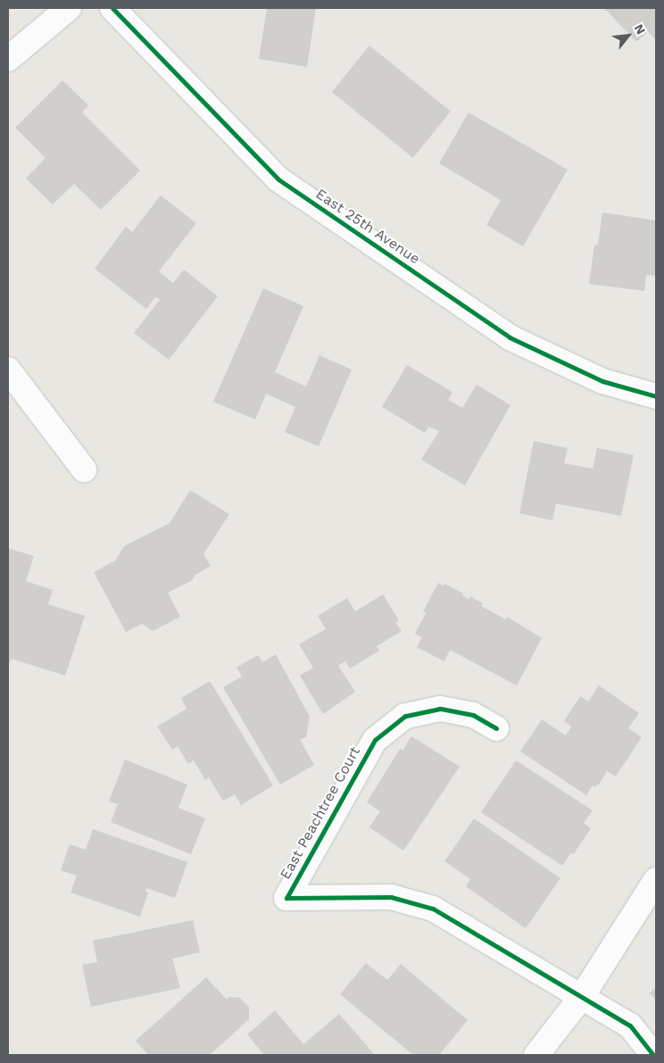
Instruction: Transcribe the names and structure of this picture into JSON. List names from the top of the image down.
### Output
{
  "streets": {
    "street": ["East 25th Avenue", "East Peachtree Court"]
  },
  "north": "top right"
}
